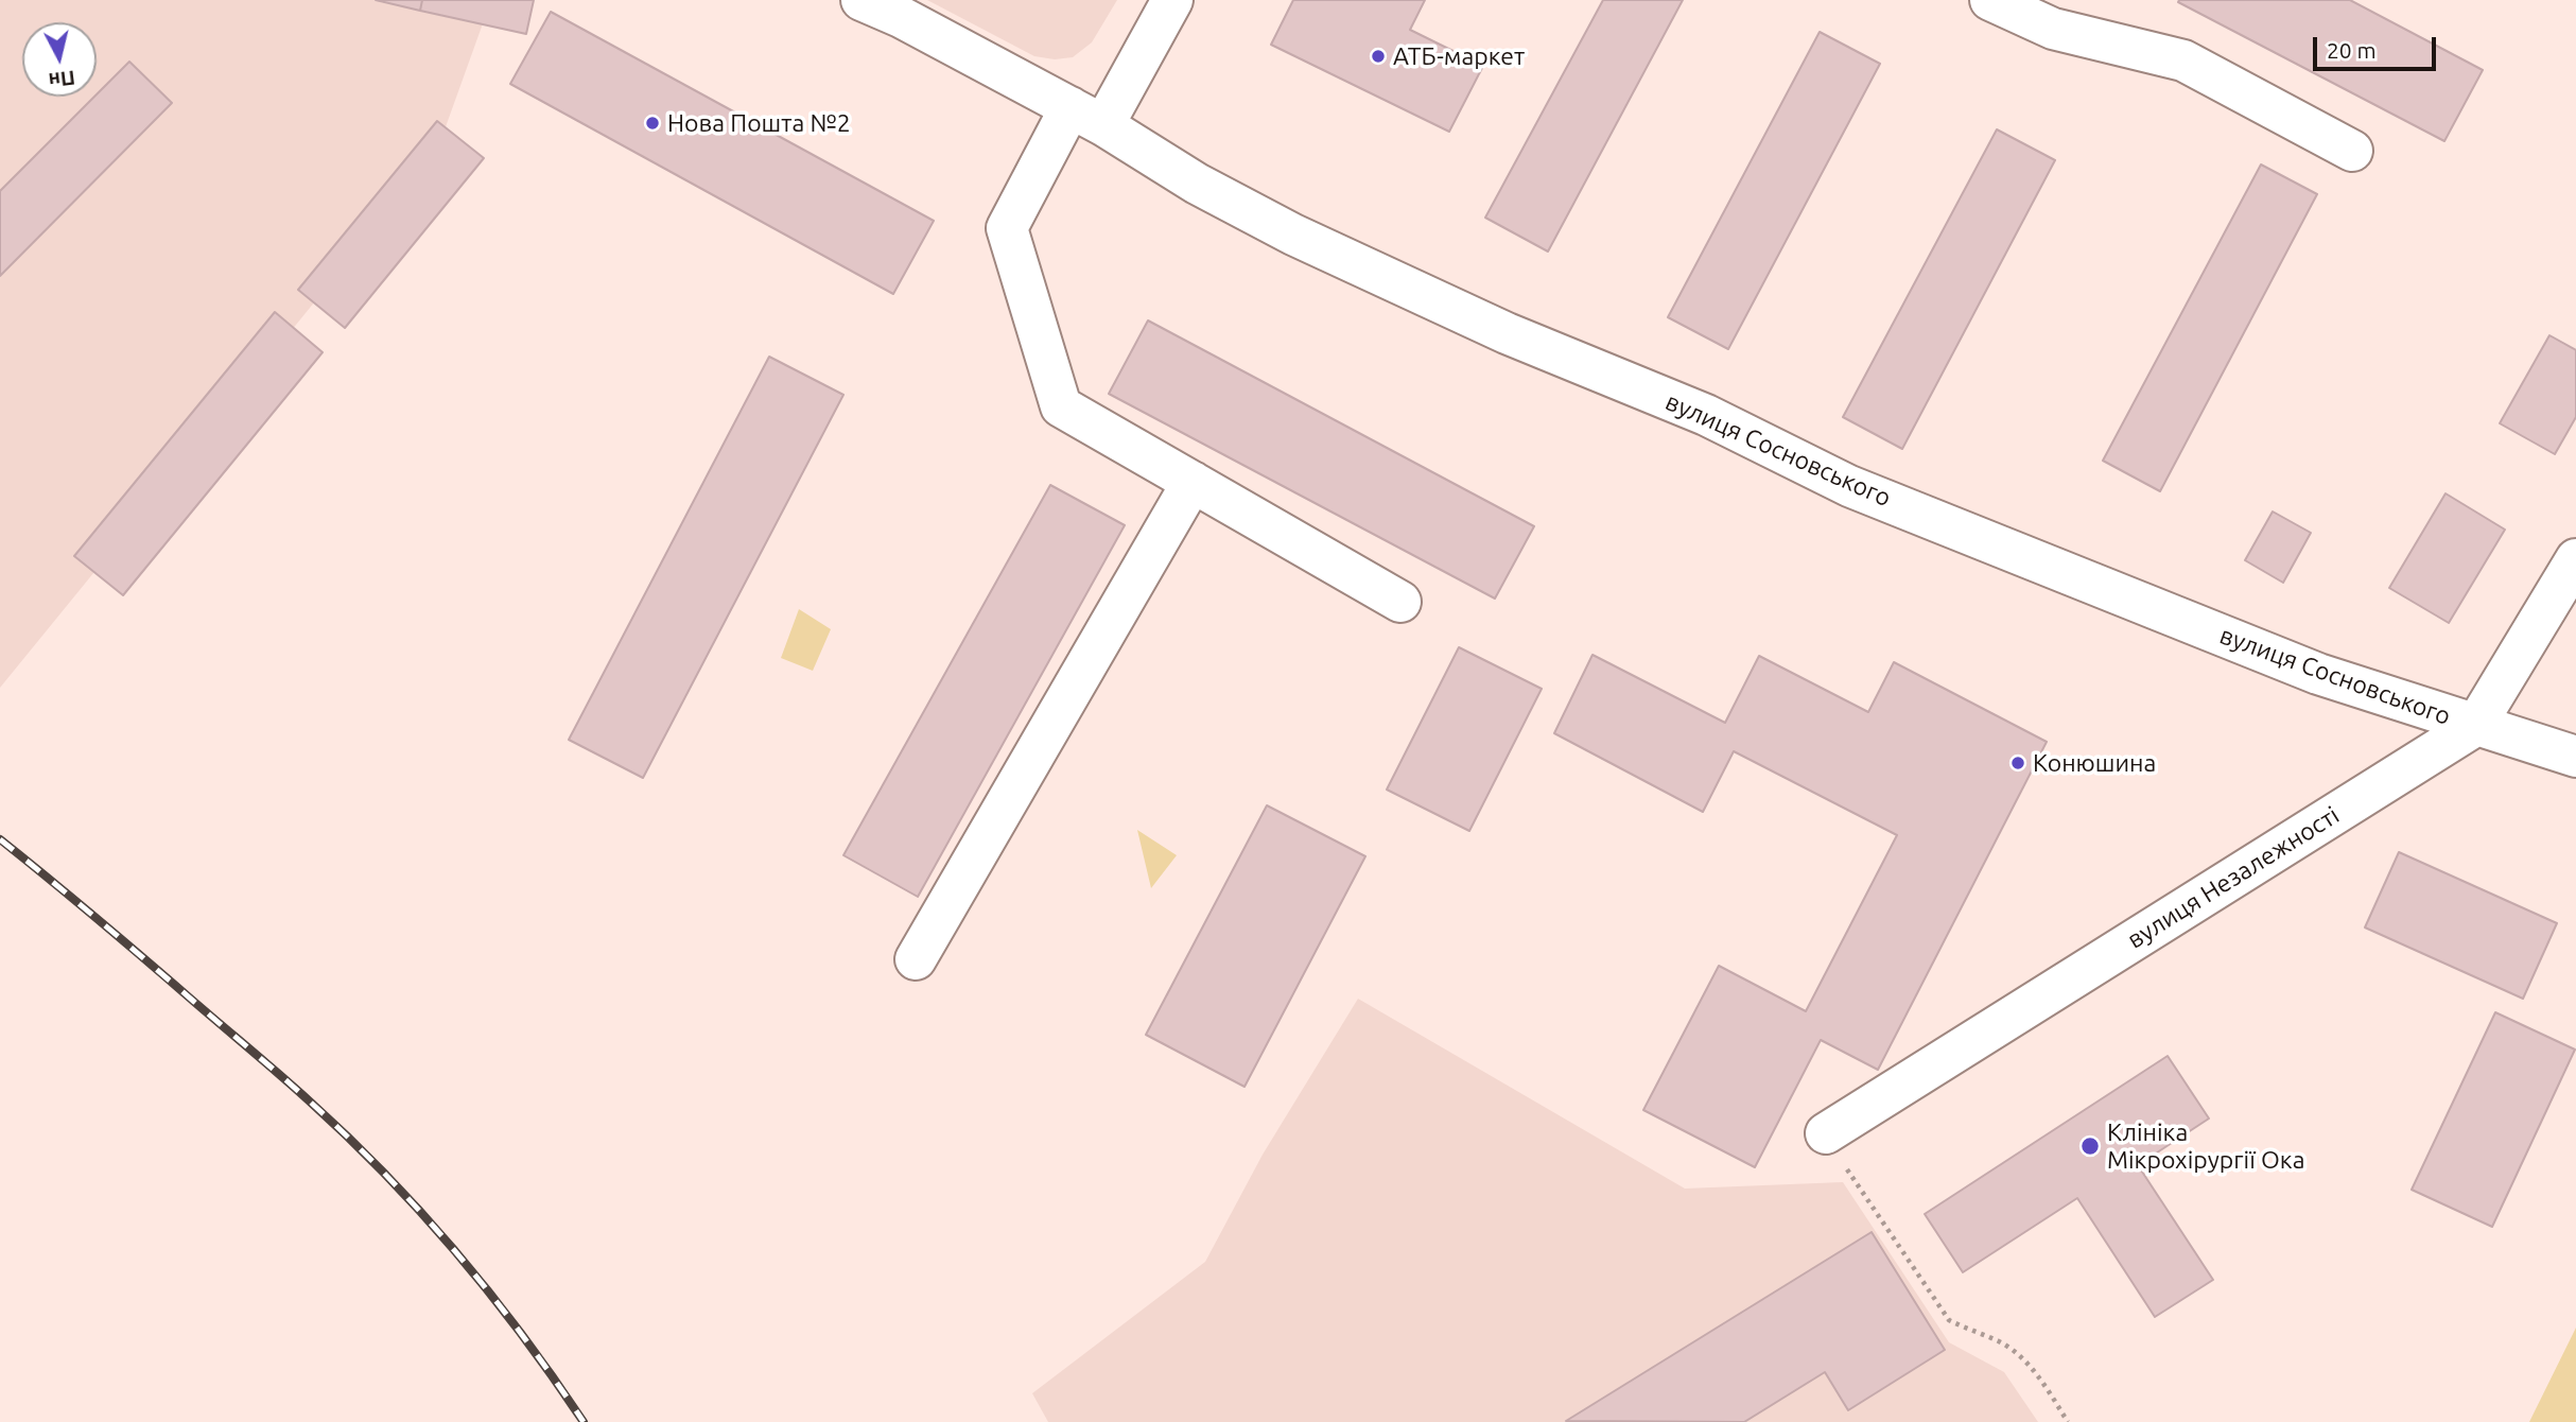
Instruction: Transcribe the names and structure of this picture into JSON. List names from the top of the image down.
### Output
{
  "streets": {
    "street": ["вулиця Сосновського", "вулиця Незалежності"]
  },
  "crossings": [
    ["вулиця Сосновського", "вулиця Незалежності"]
  ],
  "places": [
    "АТБ-маркет",
    "Нова Пошта №2",
    "Конюшина",
    "Клініка Мікрохірургії Ока"
  ],
  "scale_bar": "20 m",
  "north": "bottom"
}
